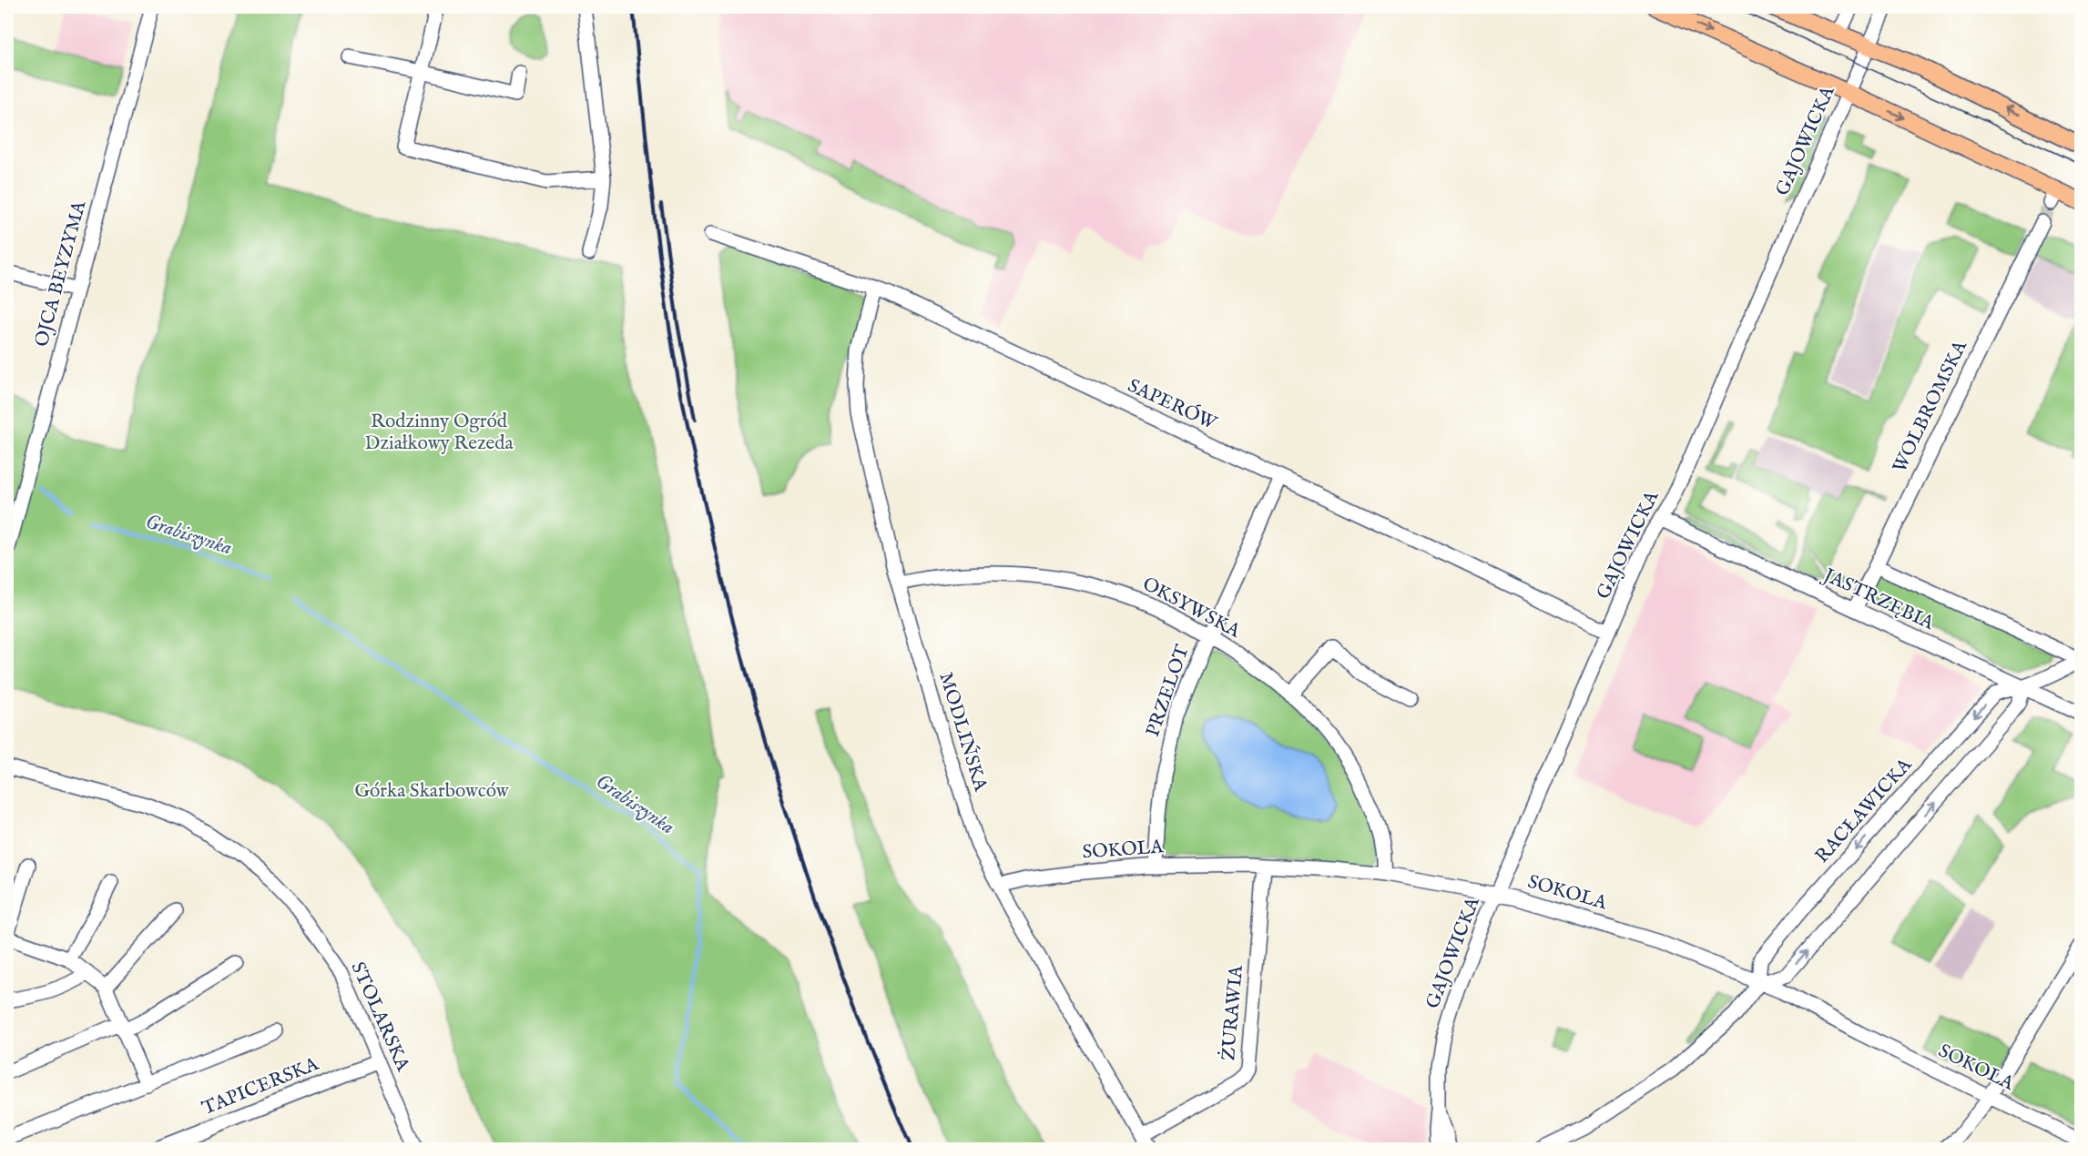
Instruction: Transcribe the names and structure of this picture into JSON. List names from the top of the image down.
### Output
{
  "streets": {
    "street": [
      "GAJOWICKA",
      "OJCA BEYZYMA",
      "SAPERÓW",
      "WOLBROMSKA",
      "JASTRZĘBIA",
      "OKSYWSKA",
      "PRZELOT",
      "MODLIŃSKA",
      "RACŁAWICKA",
      "SOKOLA",
      "ŻURAWIA",
      "STOLARSKA",
      "TAPICERSKA"
    ]
  },
  "crossings": [
    ["GAJOWICKA", "SAPERÓW"],
    ["GAJOWICKA", "JASTRZĘBIA"],
    ["GAJOWICKA", "SOKOLA"],
    ["SAPERÓW", "PRZELOT"],
    ["SAPERÓW", "MODLIŃSKA"],
    ["WOLBROMSKA", "JASTRZĘBIA"],
    ["JASTRZĘBIA", "RACŁAWICKA"],
    ["OKSYWSKA", "PRZELOT"],
    ["OKSYWSKA", "MODLIŃSKA"],
    ["OKSYWSKA", "SOKOLA"],
    ["PRZELOT", "SOKOLA"],
    ["MODLIŃSKA", "SOKOLA"],
    ["MODLIŃSKA", "ŻURAWIA"],
    ["RACŁAWICKA", "SOKOLA"],
    ["SOKOLA", "ŻURAWIA"],
    ["STOLARSKA", "TAPICERSKA"]
  ],
  "water": ["Grabiszynka"],
  "parks": ["Rodzinny Ogród Działkowy Rezeda", "Górka Skarbowców"]
}
